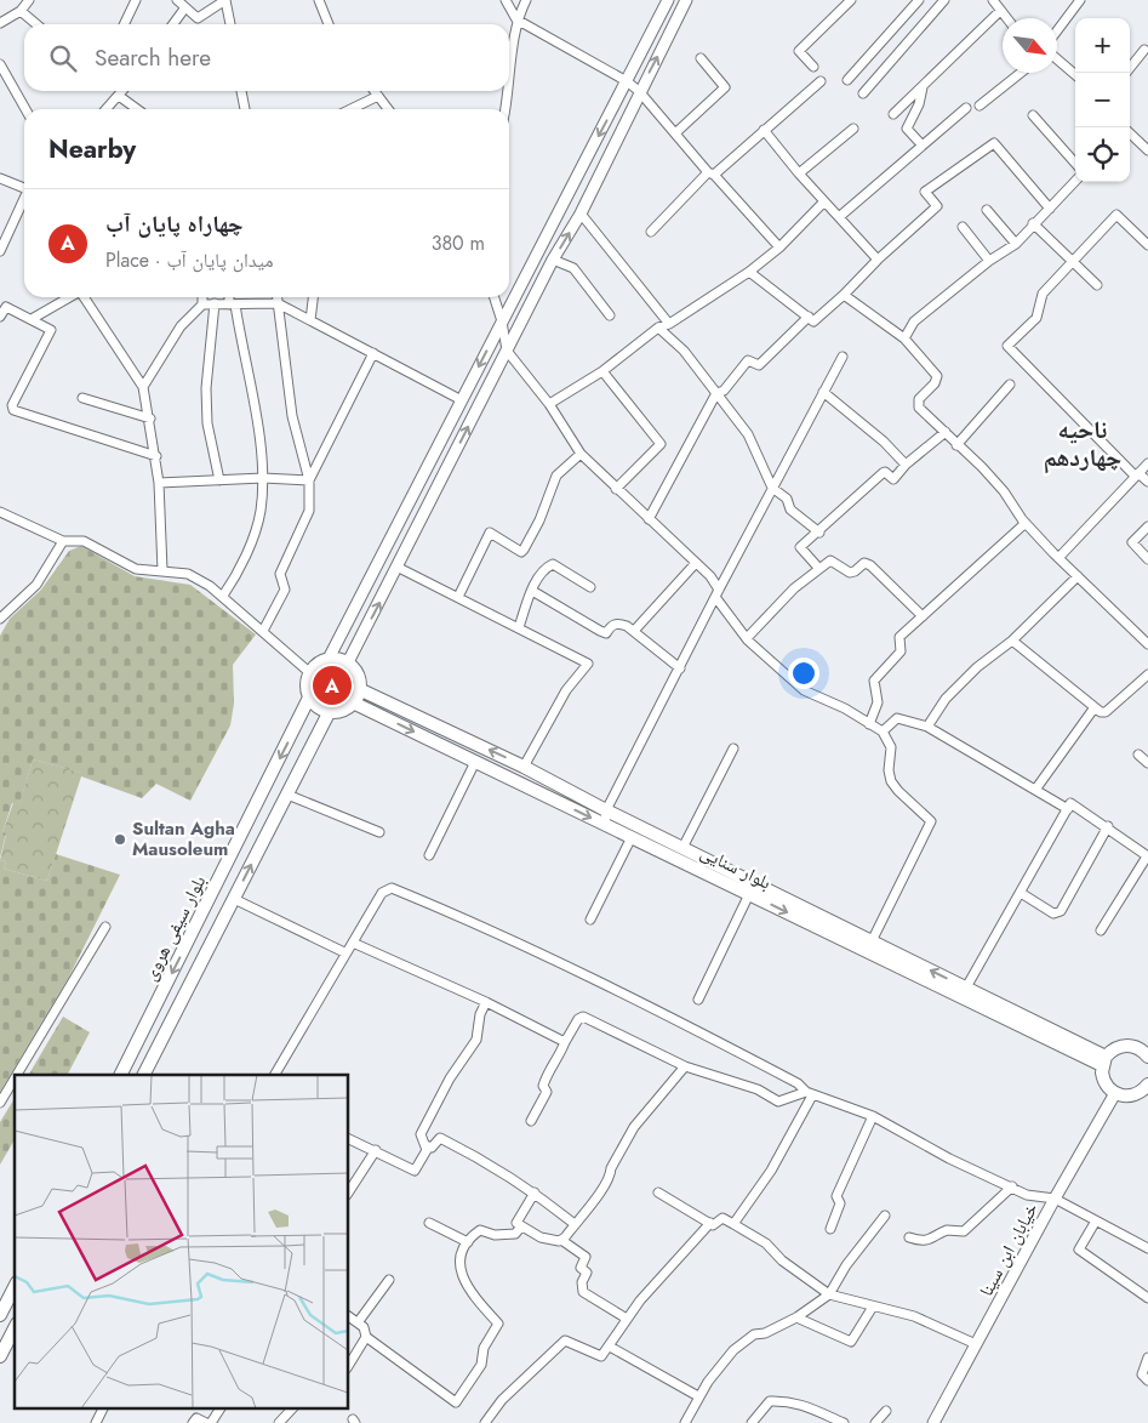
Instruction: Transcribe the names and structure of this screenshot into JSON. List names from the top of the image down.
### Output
{
  "streets": {
    "main road": ["بلوار سنایی", "بلوار سیفی هروی"],
    "street": ["خیابان ابن سینا"]
  },
  "crossings": [
    ["بلوار سنایی", "بلوار سیفی هروی"]
  ],
  "districts": ["ناحیه چهاردهم"],
  "places": ["Sultan Agha Mausoleum"],
  "north": "bottom right",
  "page": {
    "map_buttons": ["+", "−"],
    "search": "Search here",
    "heading": "Nearby",
    "list": [
      {
        "mark": "A",
        "name": "چهاراه پایان آب",
        "note": "Place · میدان پایان آب",
        "value": "380 m"
      }
    ],
    "pins": "A"
  }
}
